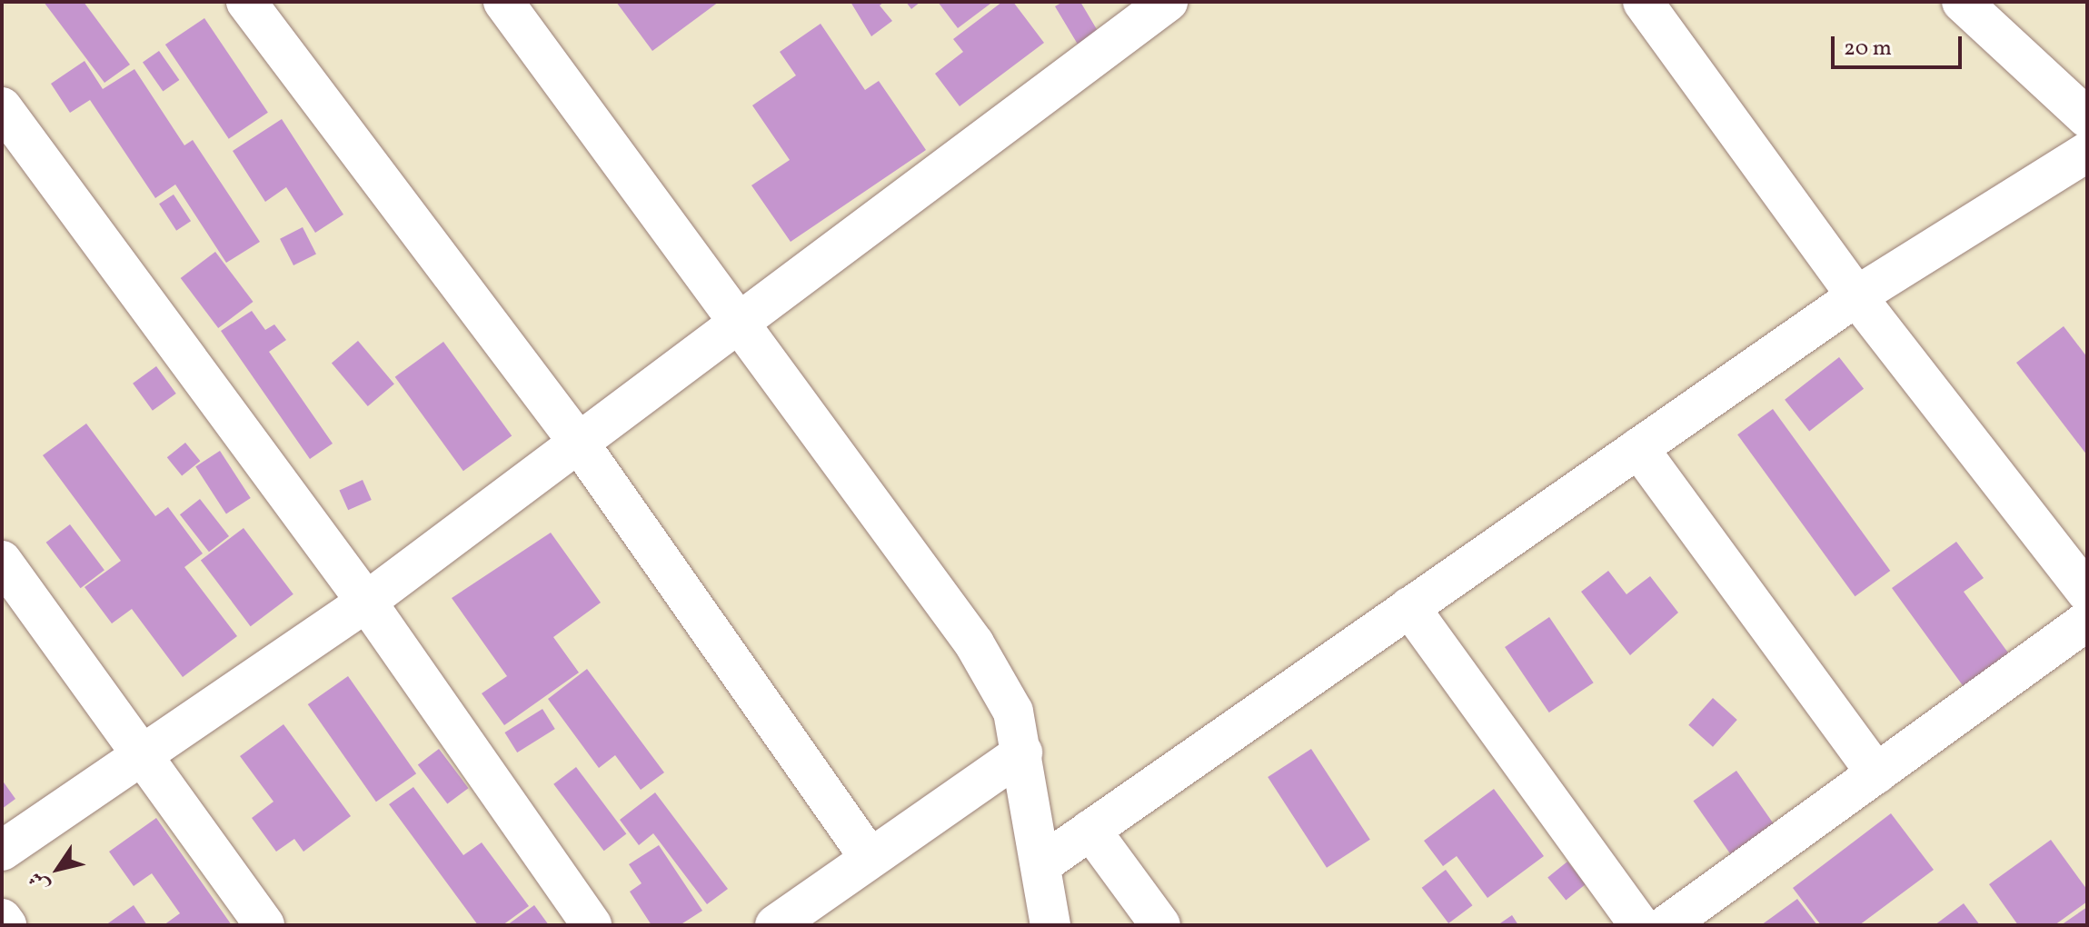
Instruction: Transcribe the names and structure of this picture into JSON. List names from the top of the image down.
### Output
{
  "scale_bar": "20 m",
  "north": "bottom left"
}
